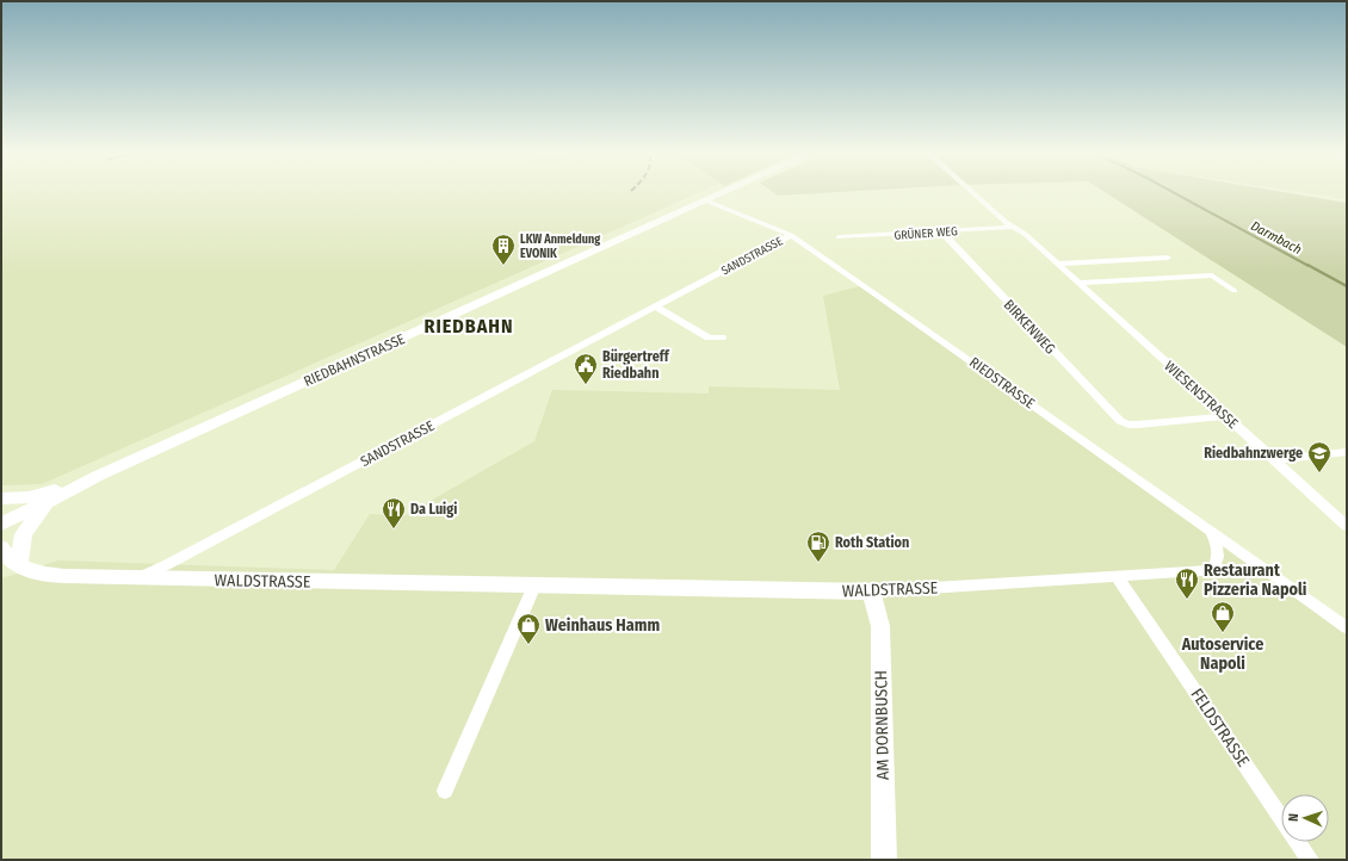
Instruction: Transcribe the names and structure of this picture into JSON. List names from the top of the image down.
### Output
{
  "streets": {
    "main road": ["RIEDBAHNSTRASSE", "WALDSTRASSE", "AM DORNBUSCH"],
    "street": [
      "GRÜNER WEG",
      "SANDSTRASSE",
      "BIRKENWEG",
      "RIEDSTRASSE",
      "WIESENSTRASSE",
      "FELDSTRASSE"
    ]
  },
  "crossings": [
    ["GRÜNER WEG", "BIRKENWEG"],
    ["GRÜNER WEG", "WIESENSTRASSE"],
    ["SANDSTRASSE", "RIEDBAHNSTRASSE"],
    ["SANDSTRASSE", "RIEDSTRASSE"],
    ["SANDSTRASSE", "WALDSTRASSE"],
    ["BIRKENWEG", "WIESENSTRASSE"],
    ["RIEDSTRASSE", "WALDSTRASSE"],
    ["WALDSTRASSE", "AM DORNBUSCH"],
    ["WALDSTRASSE", "FELDSTRASSE"]
  ],
  "districts": ["RIEDBAHN"],
  "water": ["Darmbach"],
  "places": {
    "building": ["LKW Anmeldung EVONIK"],
    "public building": ["Bürgertreff Riedbahn"],
    "school or university": ["Riedbahnzwerge"],
    "restaurant": ["Da Luigi", "Restaurant Pizzeria Napoli"],
    "fuel station": ["Roth Station"],
    "shop": ["Autoservice Napoli", "Weinhaus Hamm"]
  },
  "north": "left"
}
